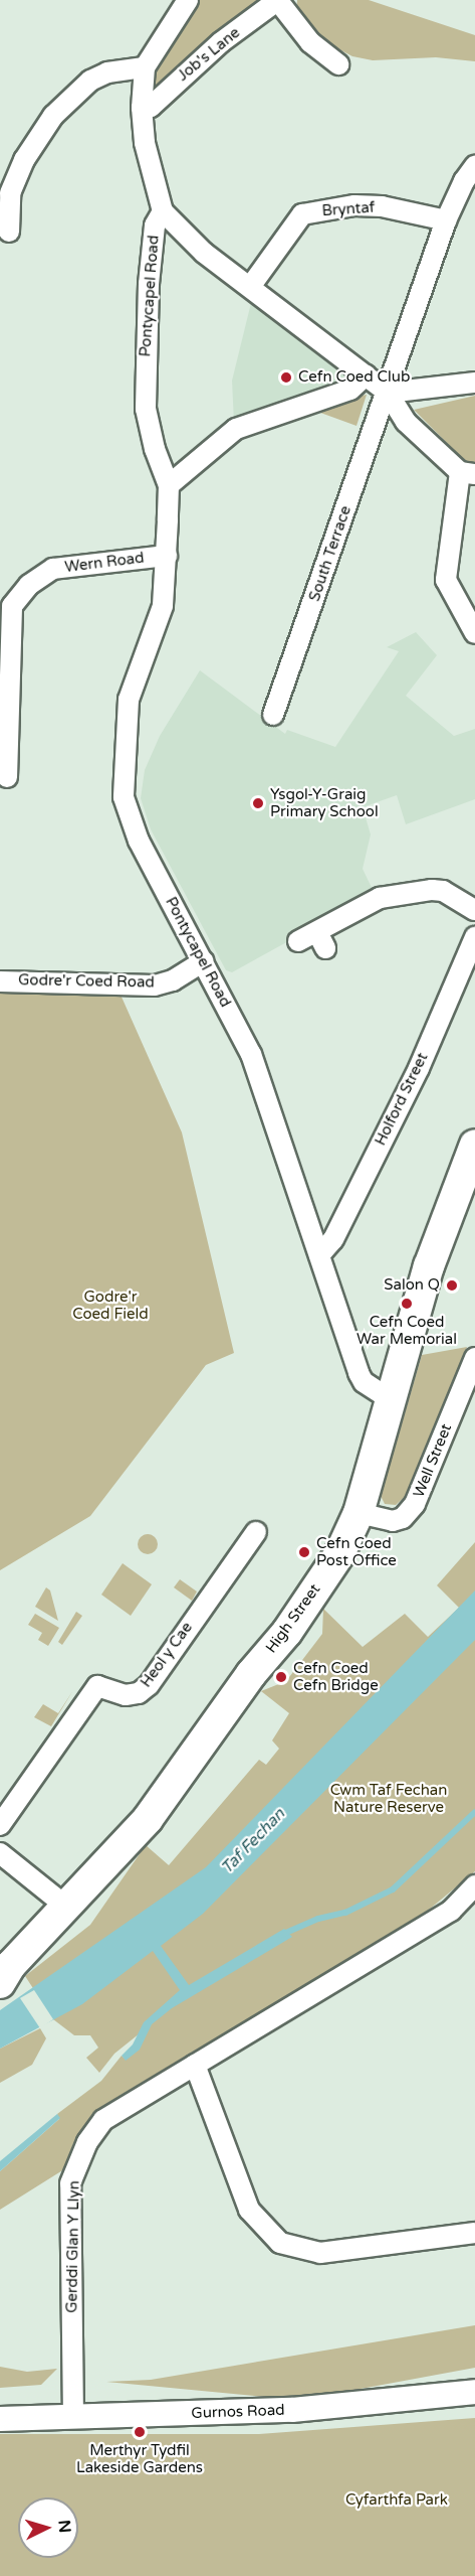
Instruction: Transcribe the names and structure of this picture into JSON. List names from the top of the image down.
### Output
{
  "streets": {
    "main road": ["High Street"],
    "street": [
      "Job's Lane",
      "Bryntaf",
      "Pontycapel Road",
      "South Terrace",
      "Wern Road",
      "Godre'r Coed Road",
      "Holford Street",
      "Well Street",
      "Heol y Cae",
      "Gerddi Glan Y Llyn",
      "Gurnos Road"
    ]
  },
  "crossings": [
    ["Pontycapel Road", "Wern Road"],
    ["Pontycapel Road", "Godre'r Coed Road"],
    ["Pontycapel Road", "Holford Street"],
    ["Pontycapel Road", "High Street"],
    ["Well Street", "High Street"],
    ["Gerddi Glan Y Llyn", "Gurnos Road"]
  ],
  "water": ["Taf Fechan"],
  "parks": ["Godre'r Coed Field", "Cwm Taf Fechan Nature Reserve", "Cyfarthfa Park"],
  "places": [
    "Cefn Coed Club",
    "Ysgol-Y-Graig Primary School",
    "Salon Q",
    "Cefn Coed War Memorial",
    "Cefn Coed Post Office",
    "Cefn Coed Cefn Bridge",
    "Merthyr Tydfil Lakeside Gardens"
  ],
  "north": "right"
}
